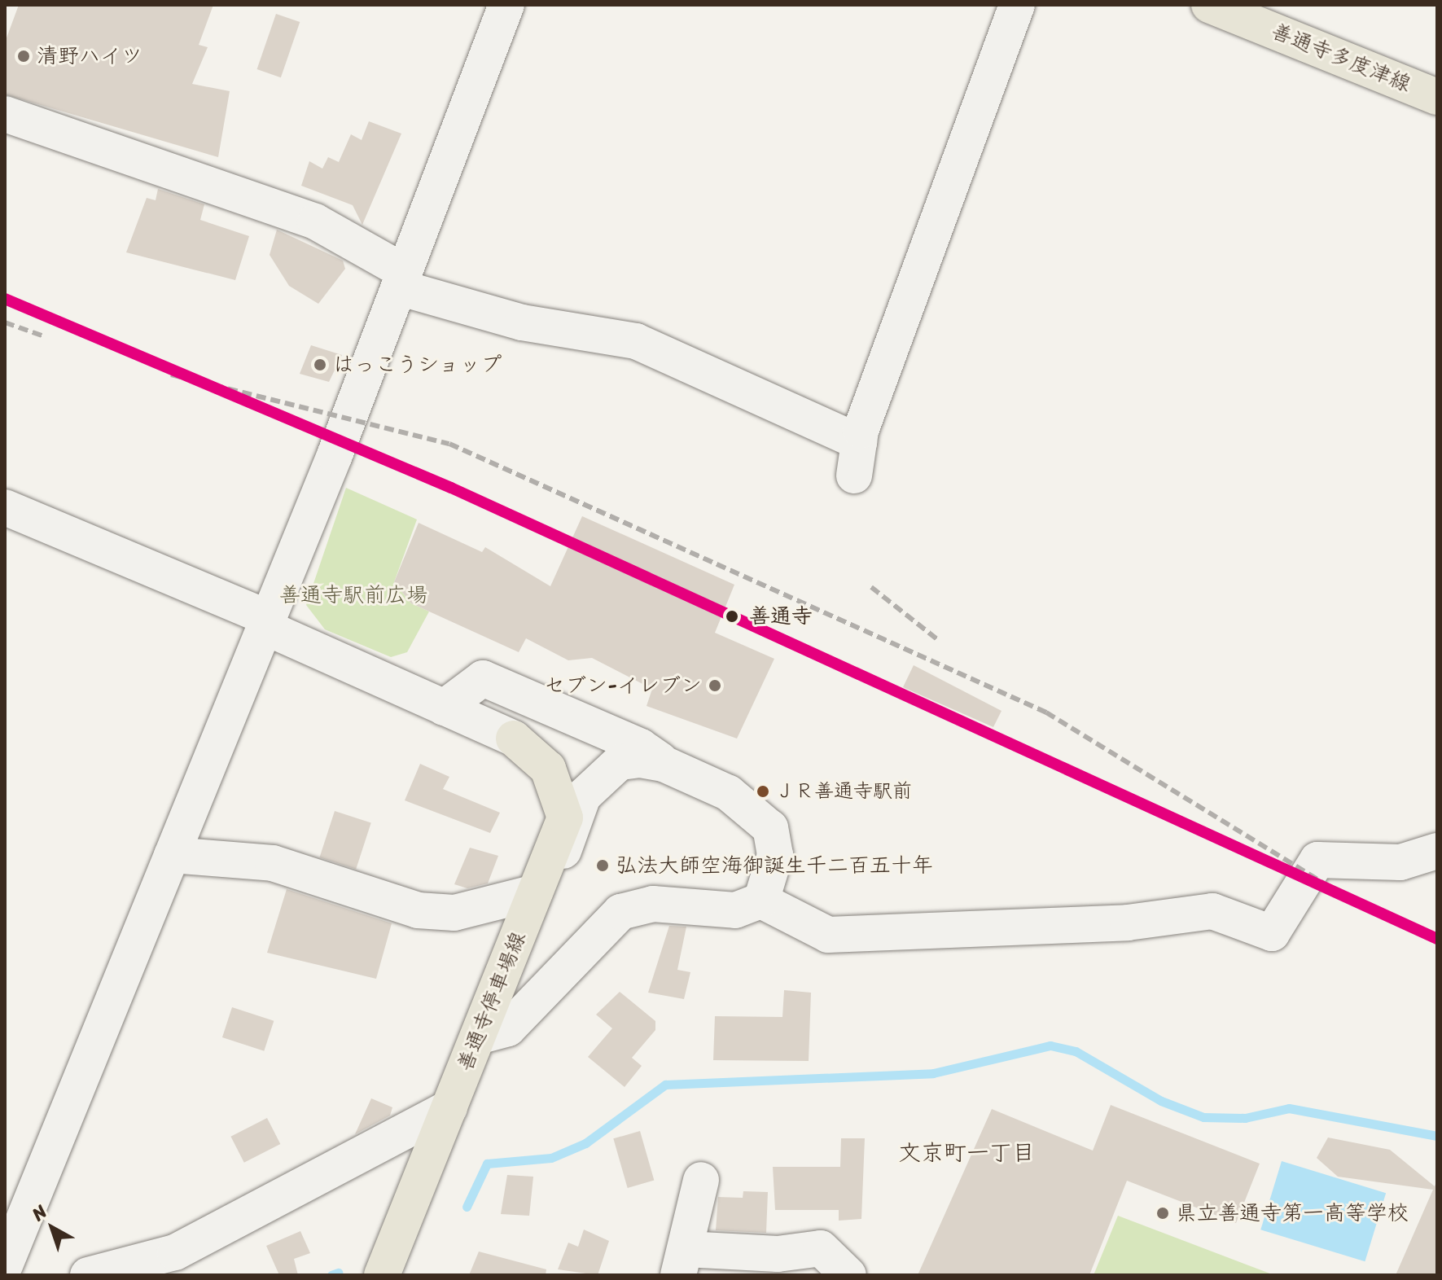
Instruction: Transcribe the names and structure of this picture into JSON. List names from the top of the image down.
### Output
{
  "streets": {
    "main road": ["善通寺多度津線", "善通寺停車場線"]
  },
  "districts": ["文京町一丁目"],
  "parks": ["善通寺駅前広場"],
  "places": [
    "清野ハイツ",
    "はっこうショップ",
    "善通寺",
    "セブン-イレブン",
    "ＪＲ善通寺駅前",
    "弘法大師空海御誕生千二百五十年",
    "県立善通寺第一高等学校"
  ],
  "north": "top left"
}
